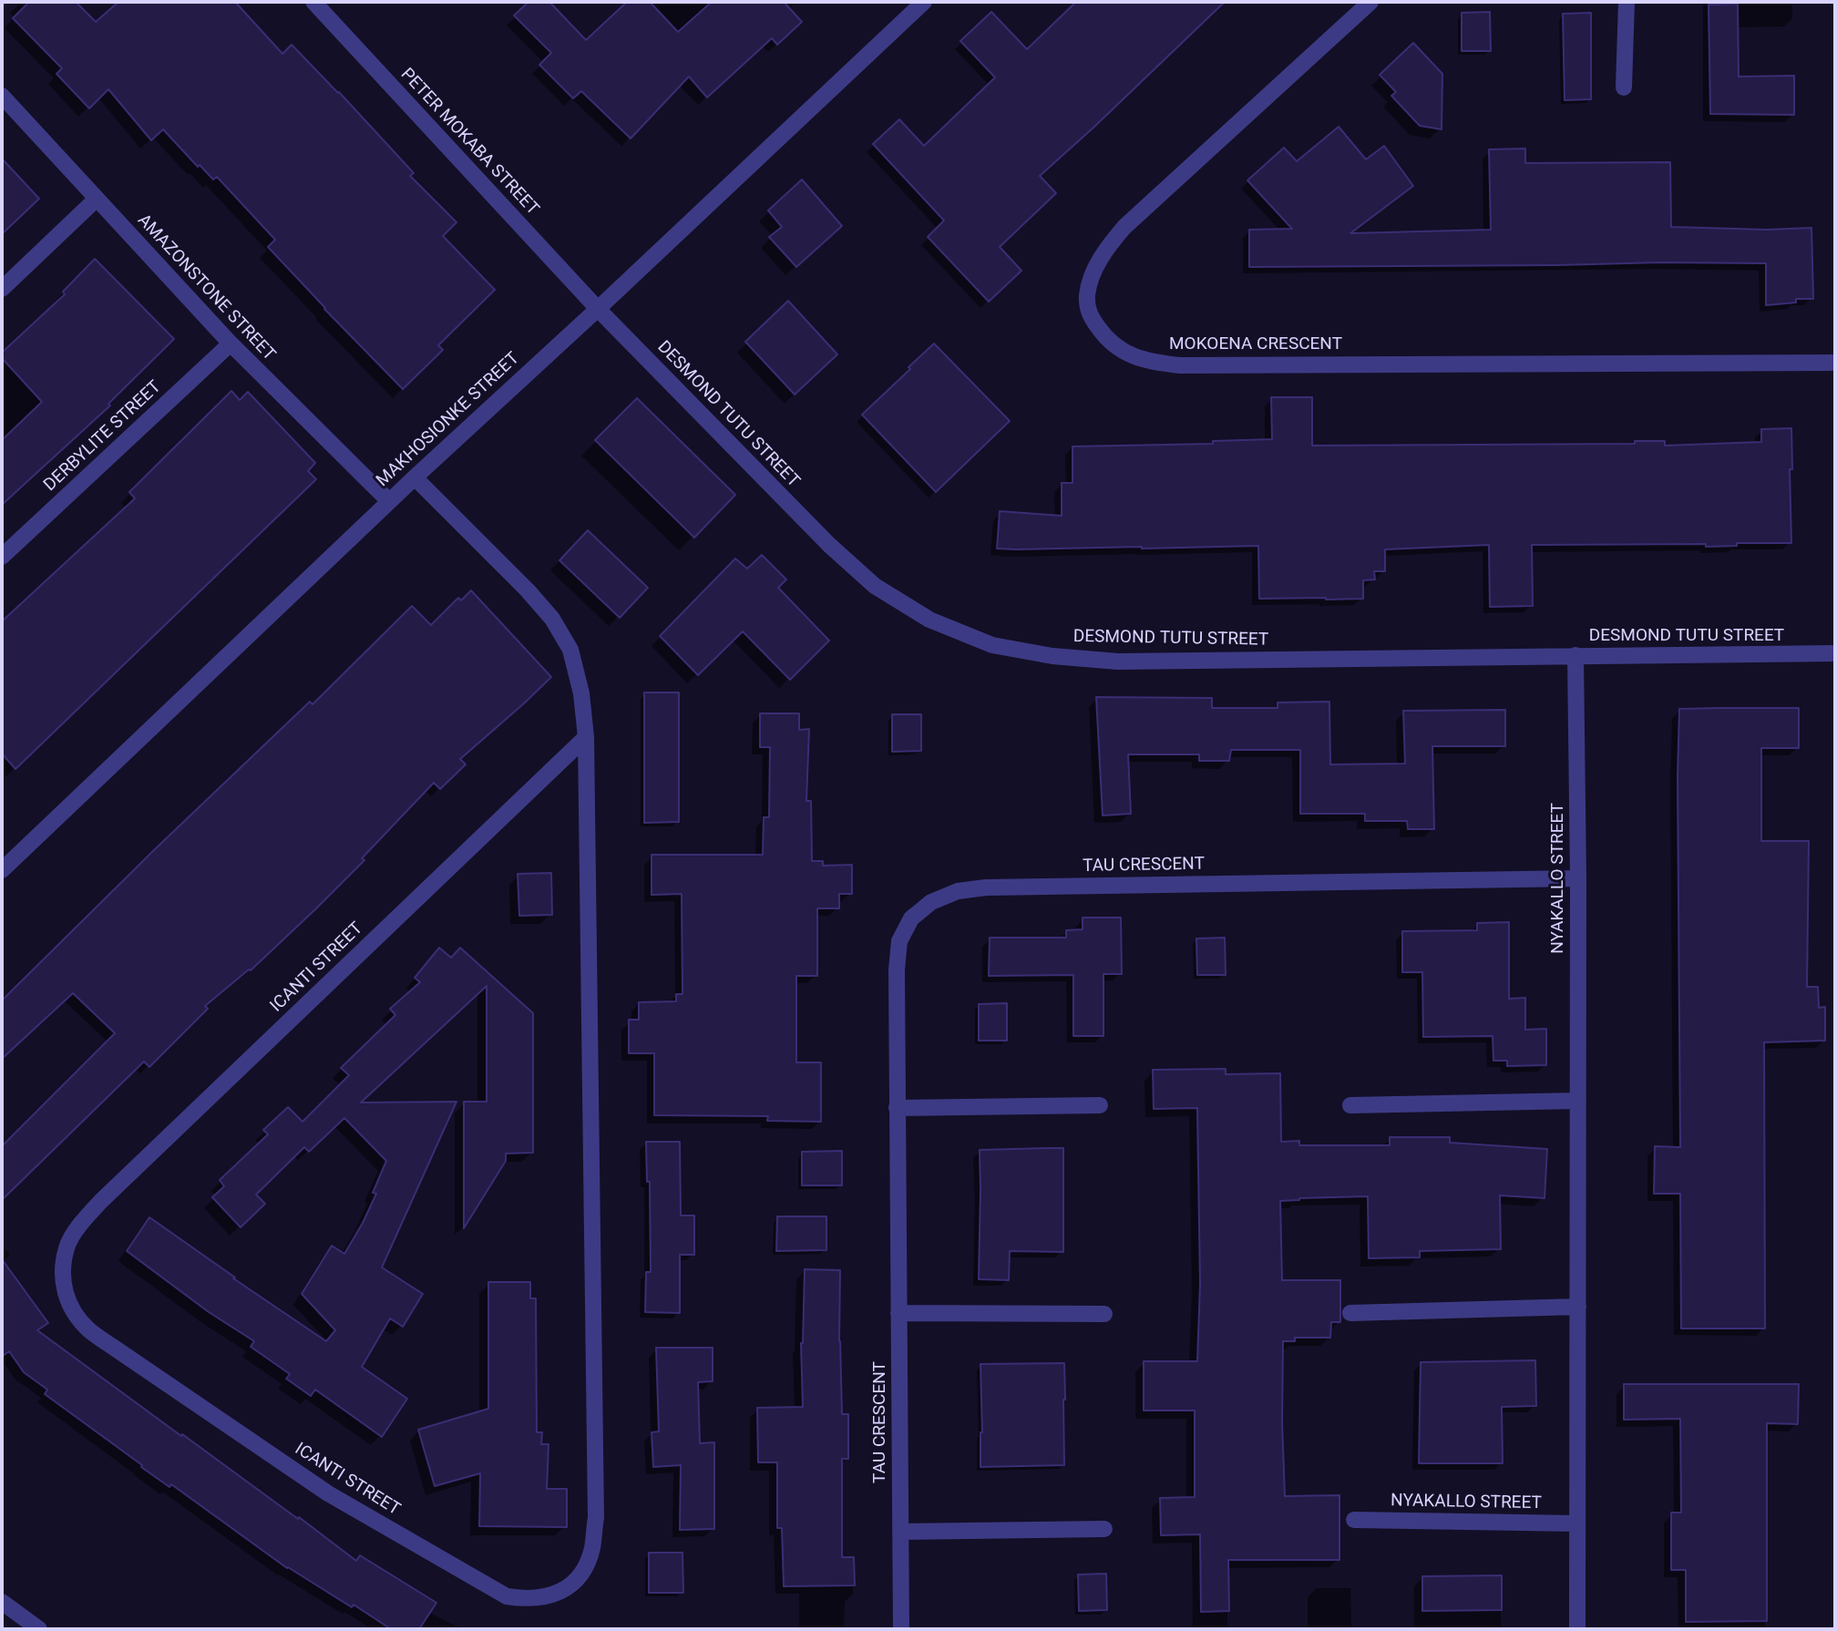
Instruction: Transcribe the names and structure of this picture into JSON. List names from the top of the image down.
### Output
{
  "streets": {
    "street": [
      "PETER MOKABA STREET",
      "AMAZONSTONE STREET",
      "MOKOENA CRESCENT",
      "DESMOND TUTU STREET",
      "MAKHOSIONKE STREET",
      "DERBYLITE STREET",
      "TAU CRESCENT",
      "NYAKALLO STREET",
      "ICANTI STREET"
    ]
  },
  "crossings": [
    ["PETER MOKABA STREET", "DESMOND TUTU STREET"],
    ["PETER MOKABA STREET", "MAKHOSIONKE STREET"],
    ["AMAZONSTONE STREET", "MAKHOSIONKE STREET"],
    ["AMAZONSTONE STREET", "DERBYLITE STREET"],
    ["DESMOND TUTU STREET", "MAKHOSIONKE STREET"],
    ["DESMOND TUTU STREET", "NYAKALLO STREET"],
    ["MAKHOSIONKE STREET", "ICANTI STREET"],
    ["TAU CRESCENT", "NYAKALLO STREET"]
  ]
}
